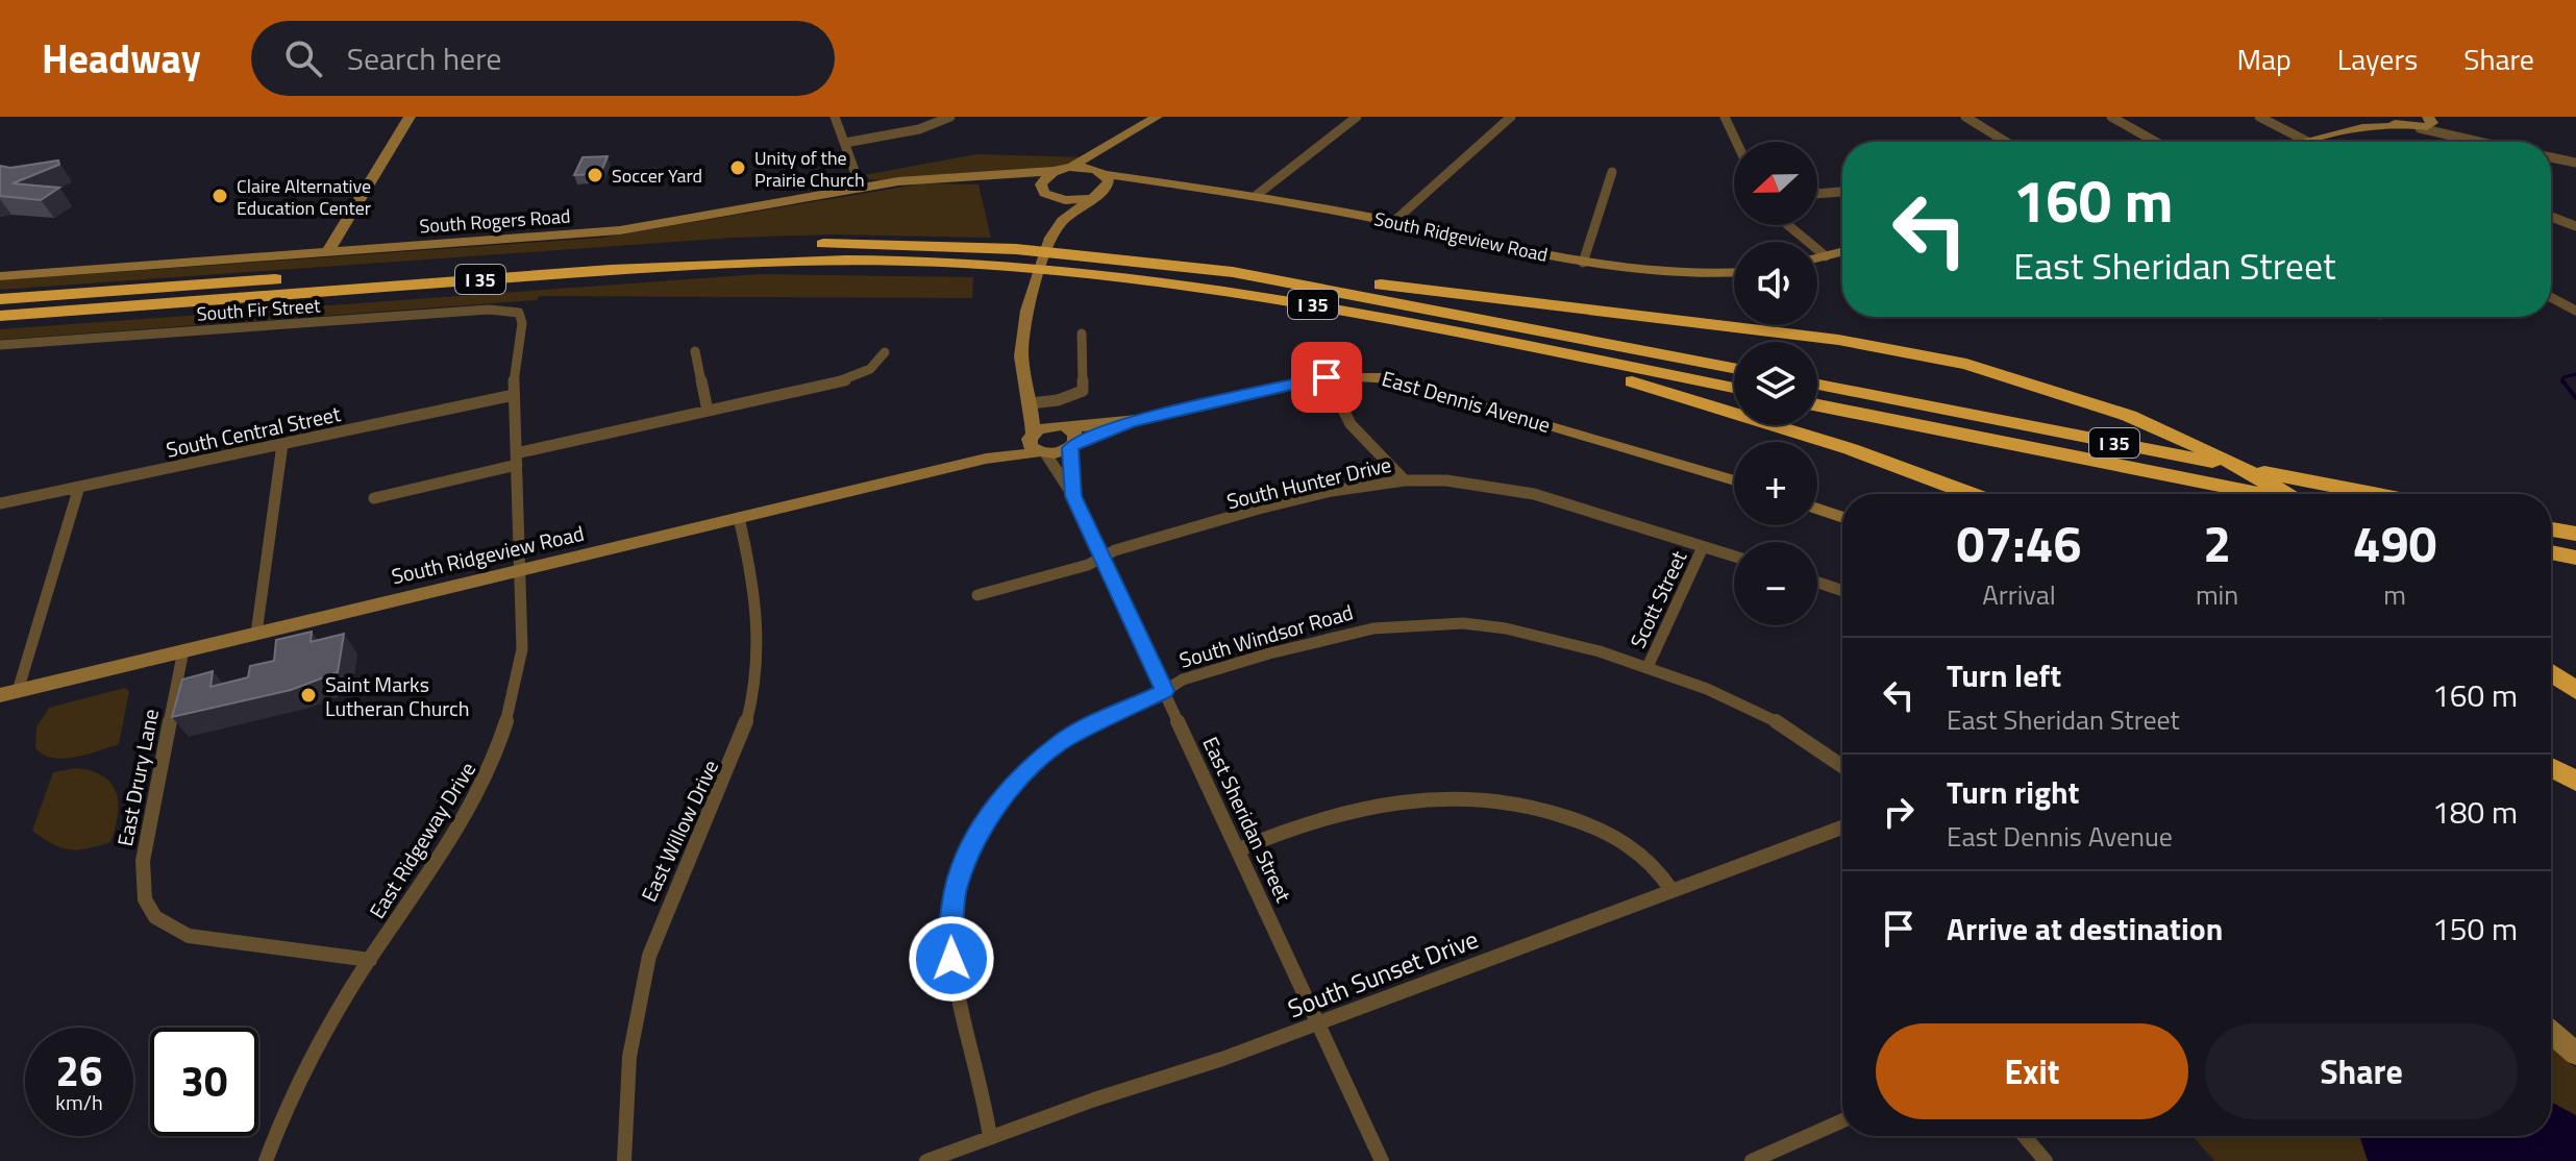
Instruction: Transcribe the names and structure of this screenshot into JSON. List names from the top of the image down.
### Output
{
  "streets": {
    "highway": ["I 35"],
    "main road": [
      "South Rogers Road",
      "South Ridgeview Road",
      "East Dennis Avenue",
      "East Sheridan Street"
    ],
    "street": [
      "South Fir Street",
      "South Central Street",
      "South Hunter Drive",
      "Scott Street",
      "South Windsor Road",
      "East Drury Lane",
      "East Willow Drive",
      "East Ridgeway Drive",
      "South Sunset Drive"
    ]
  },
  "crossings": [
    ["South Rogers Road", "South Ridgeview Road"],
    ["South Ridgeview Road", "East Drury Lane"],
    ["South Ridgeview Road", "East Sheridan Street"],
    ["South Ridgeview Road", "East Willow Drive"],
    ["South Ridgeview Road", "East Ridgeway Drive"],
    ["South Fir Street", "East Ridgeway Drive"],
    ["East Dennis Avenue", "East Sheridan Street"],
    ["South Central Street", "East Ridgeway Drive"],
    ["South Hunter Drive", "Scott Street"],
    ["South Hunter Drive", "East Sheridan Street"],
    ["Scott Street", "South Windsor Road"],
    ["South Windsor Road", "East Sheridan Street"],
    ["South Windsor Road", "South Sunset Drive"],
    ["East Drury Lane", "East Ridgeway Drive"],
    ["East Sheridan Street", "South Sunset Drive"]
  ],
  "places": [
    "Unity of the Prairie Church",
    "Soccer Yard",
    "Claire Alternative Education Center",
    "Saint Marks Lutheran Church"
  ],
  "north": "left",
  "page": {
    "header": "Headway",
    "search": "Search here",
    "nav": ["Map", "Layers", "Share"],
    "map_buttons": ["+", "−"],
    "turn": ["160 m", "East Sheridan Street"],
    "eta": [
      "07:46",
      "Arrival",
      "2",
      "min",
      "490",
      "m"
    ],
    "list": [
      {
        "name": "Turn left",
        "note": "East Sheridan Street",
        "value": "160 m"
      },
      {
        "name": "Turn right",
        "note": "East Dennis Avenue",
        "value": "180 m"
      },
      {
        "name": "Arrive at destination",
        "value": "150 m"
      }
    ],
    "buttons": ["Exit", "Share"],
    "speed": "26 km/h",
    "limit": "30"
  }
}
